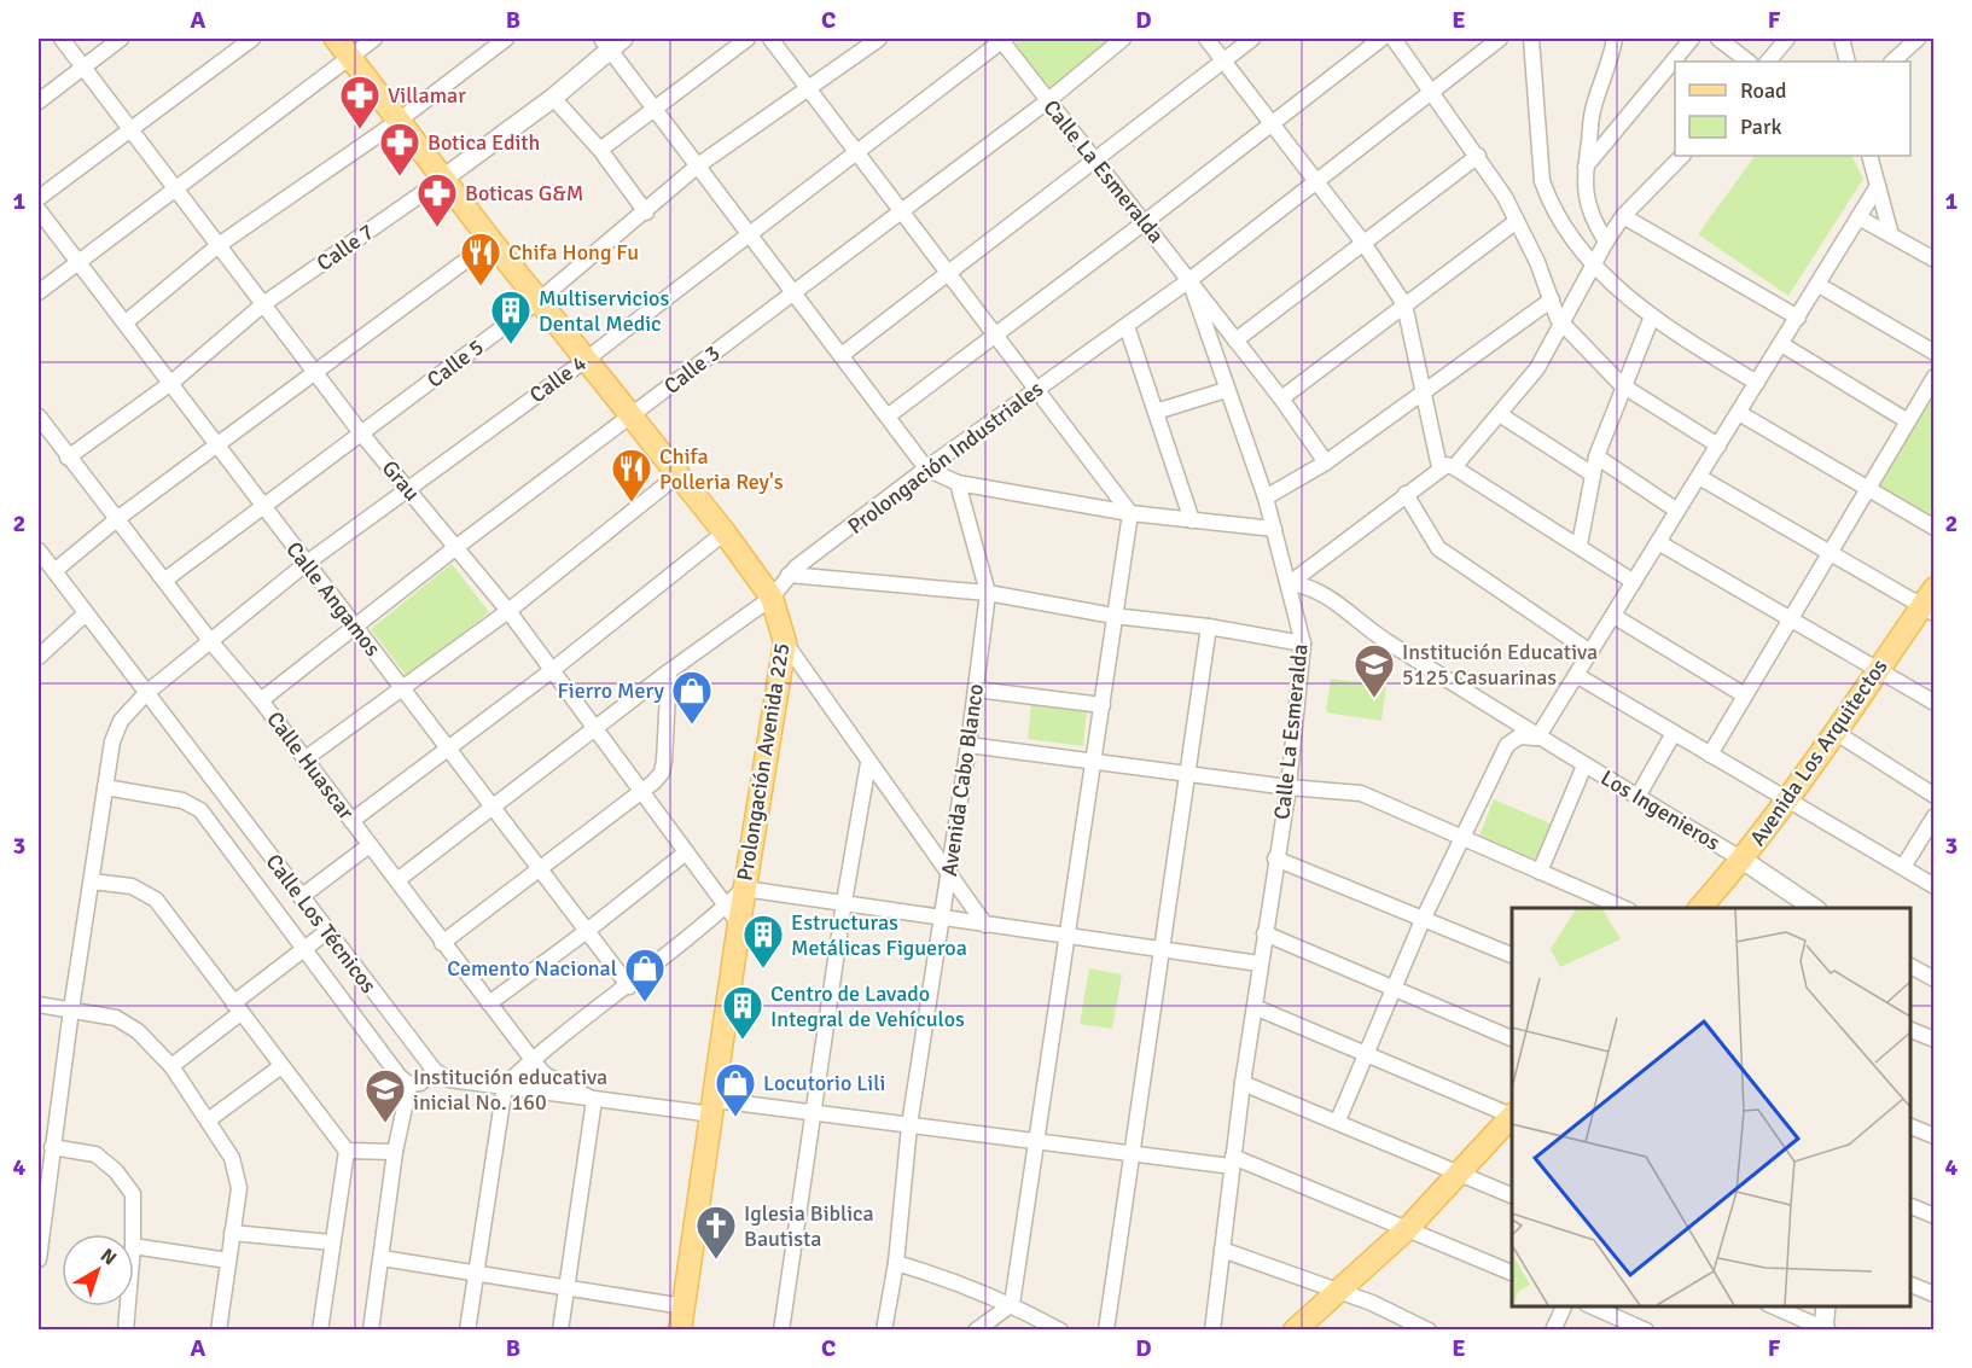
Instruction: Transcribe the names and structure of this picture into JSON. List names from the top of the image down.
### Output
{
  "streets": {
    "main road": ["Avenida Los Arquitectos", "Prolongación Avenida 225"],
    "street": [
      "Calle La Esmeralda",
      "Calle 7",
      "Calle 5",
      "Calle 3",
      "Calle 4",
      "Prolongación Industriales",
      "Grau",
      "Calle Angamos",
      "Calle Huascar",
      "Avenida Cabo Blanco",
      "Los Ingenieros",
      "Calle Los Técnicos"
    ]
  },
  "crossings": [
    ["Calle La Esmeralda", "Calle 3"],
    ["Calle La Esmeralda", "Calle 4"],
    ["Calle La Esmeralda", "Prolongación Industriales"],
    ["Calle La Esmeralda", "Los Ingenieros"],
    ["Calle 7", "Grau"],
    ["Calle 7", "Calle Angamos"],
    ["Calle 7", "Prolongación Avenida 225"],
    ["Calle 7", "Calle Huascar"],
    ["Calle 5", "Grau"],
    ["Calle 5", "Calle Angamos"],
    ["Calle 5", "Prolongación Avenida 225"],
    ["Calle 5", "Calle Huascar"],
    ["Calle 3", "Grau"],
    ["Calle 3", "Calle Angamos"],
    ["Calle 3", "Prolongación Avenida 225"],
    ["Calle 3", "Calle Huascar"],
    ["Calle 4", "Grau"],
    ["Calle 4", "Calle Angamos"],
    ["Calle 4", "Prolongación Avenida 225"],
    ["Calle 4", "Calle Huascar"],
    ["Calle 4", "Calle Los Técnicos"],
    ["Prolongación Industriales", "Grau"],
    ["Prolongación Industriales", "Calle Angamos"],
    ["Prolongación Industriales", "Prolongación Avenida 225"],
    ["Prolongación Industriales", "Calle Huascar"],
    ["Grau", "Prolongación Avenida 225"],
    ["Avenida Los Arquitectos", "Los Ingenieros"]
  ],
  "places": {
    "pharmacy": ["Villamar", "Botica Edith", "Boticas G&M"],
    "restaurant": ["Chifa Hong Fu", "Chifa Polleria Rey's"],
    "building": ["Multiservicios Dental Medic", "Estructuras Metálicas Figueroa", "Centro de Lavado Integral de Vehículos"],
    "school or university": ["Institución Educativa 5125 Casuarinas", "Institución educativa inicial No. 160"],
    "shop": ["Fierro Mery", "Cemento Nacional", "Locutorio Lili"],
    "church": ["Iglesia Biblica Bautista"]
  },
  "legend": ["Road", "Park"],
  "north": "top right",
  "grid": {
    "columns": [
      "A",
      "B",
      "C",
      "D",
      "E",
      "F"
    ],
    "rows": [
      "1",
      "2",
      "3",
      "4"
    ]
  }
}
